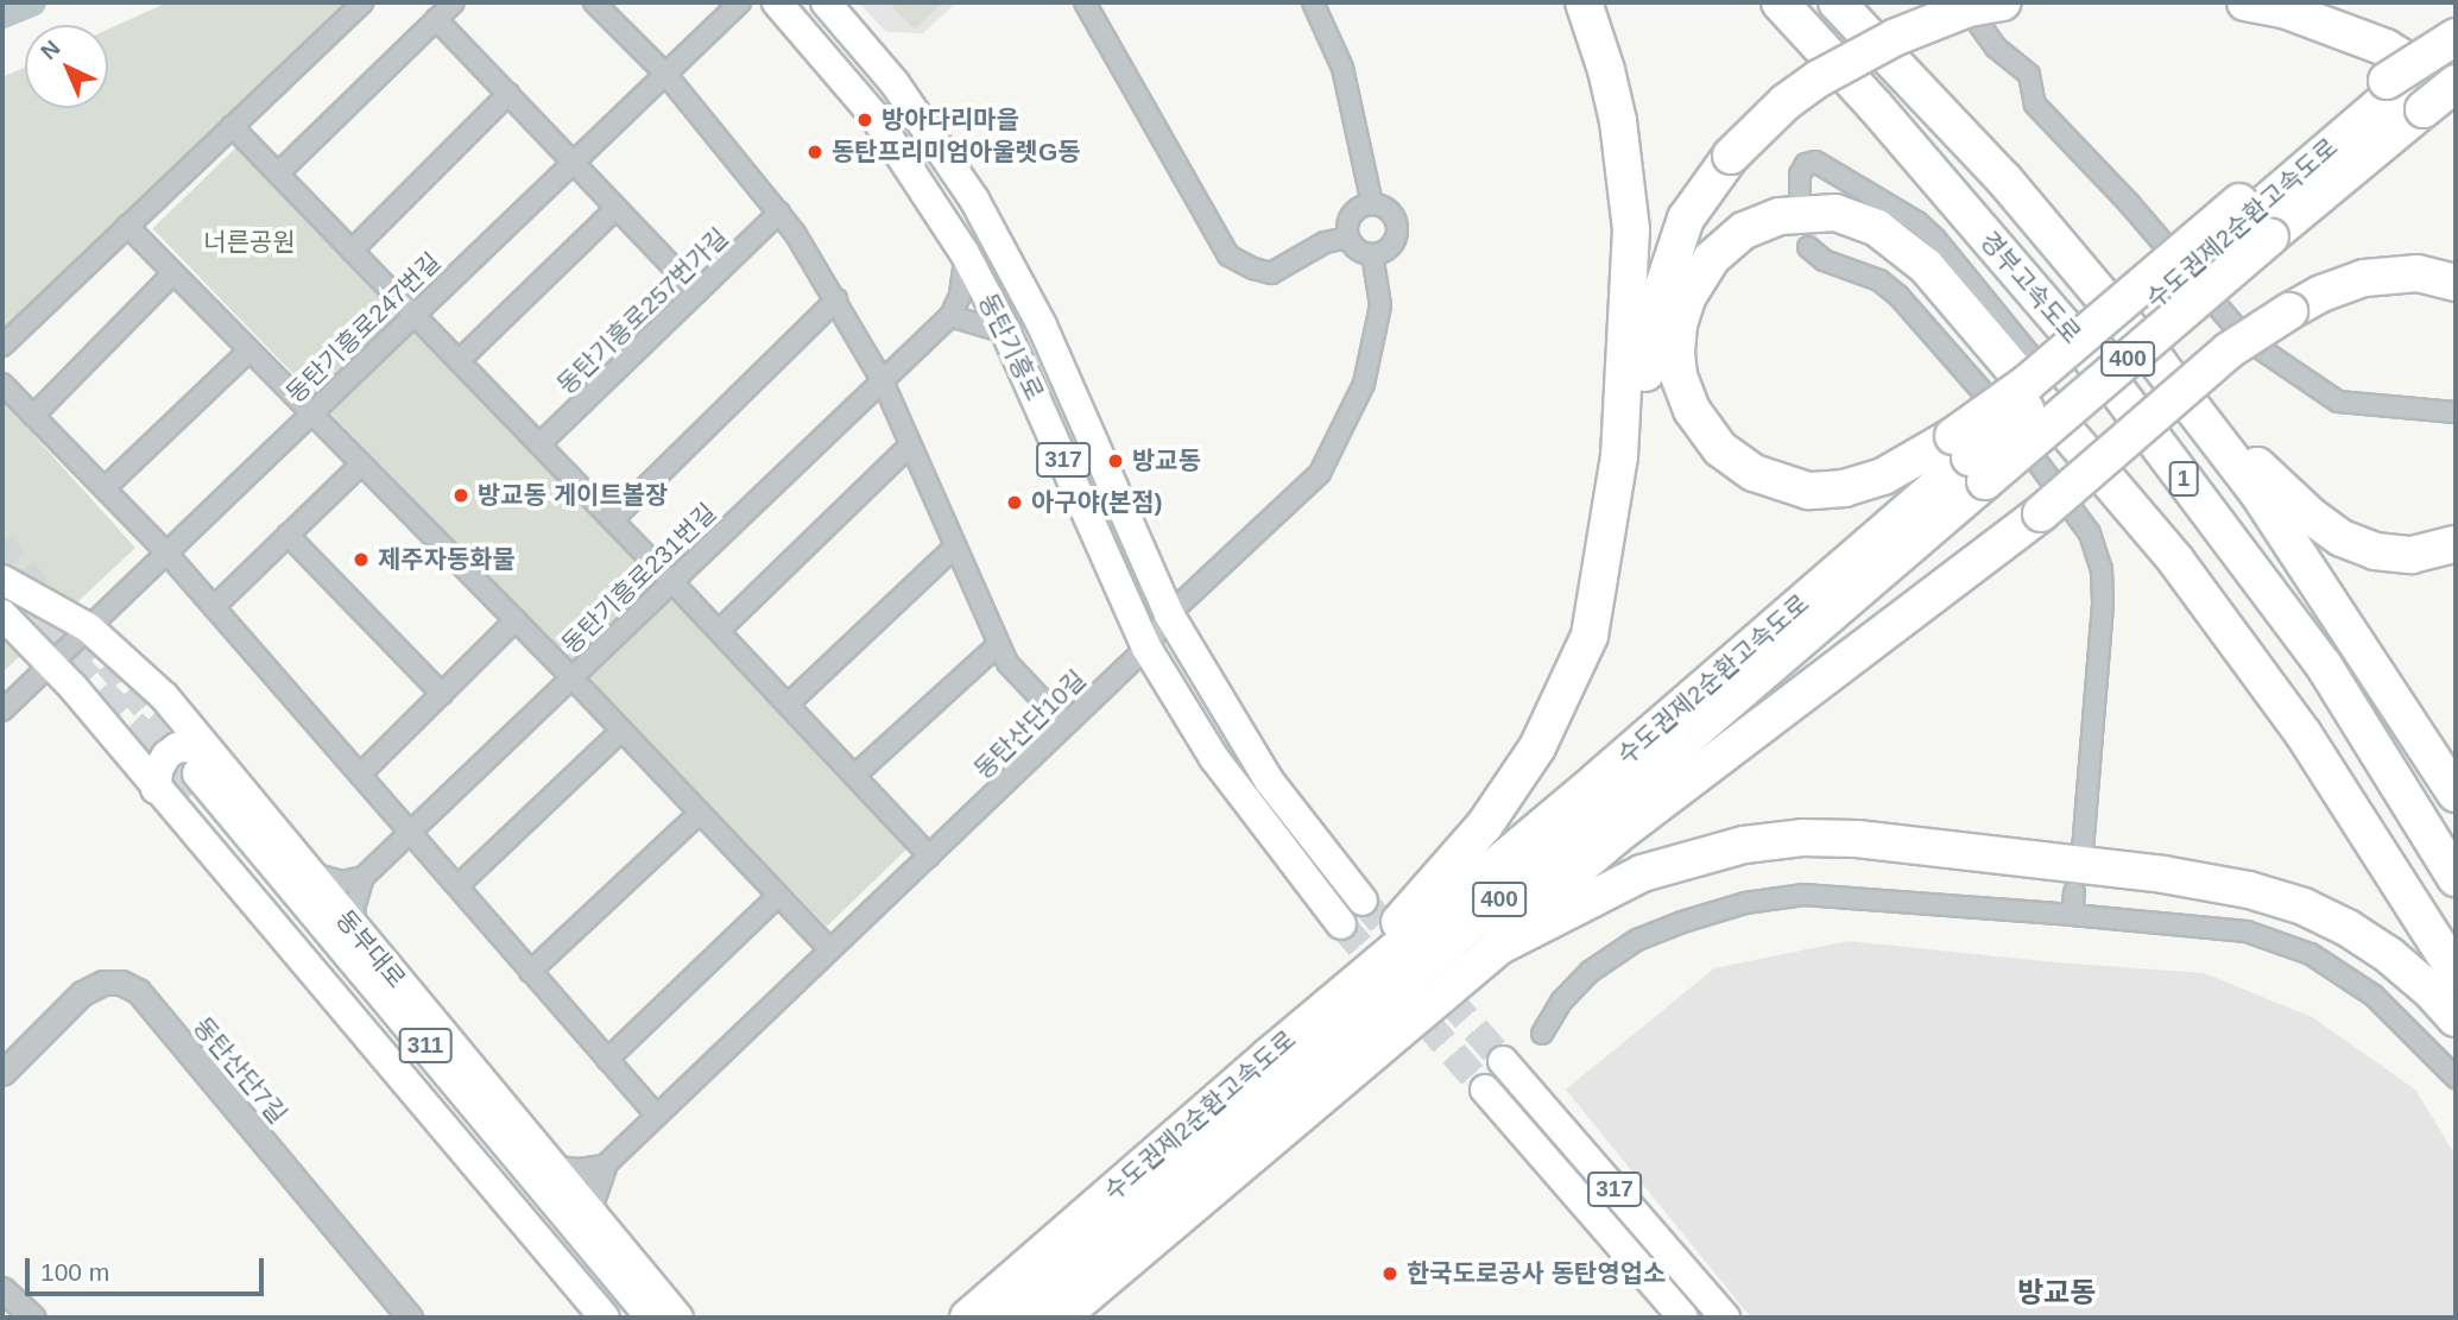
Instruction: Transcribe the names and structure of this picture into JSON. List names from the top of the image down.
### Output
{
  "streets": {
    "highway": [
      "수도권제2순환고속도로",
      "경부고속도로",
      "400",
      "1",
      "동부대로",
      "311"
    ],
    "main road": ["동탄기흥로", "317"],
    "street": [
      "동탄기흥로257번가길",
      "동탄기흥로247번길",
      "동탄기흥로231번길",
      "동탄산단10길",
      "동탄산단7길"
    ]
  },
  "crossings": [
    ["동탄기흥로247번길", "동부대로"],
    ["동탄기흥로", "동탄산단10길"]
  ],
  "districts": ["방교동"],
  "parks": ["너른공원"],
  "places": [
    "방아다리마을",
    "동탄프리미엄아울렛G동",
    "방교동",
    "방교동 게이트볼장",
    "아구야(본점)",
    "제주자동화물",
    "한국도로공사 동탄영업소"
  ],
  "scale_bar": "100 m",
  "north": "top left"
}
